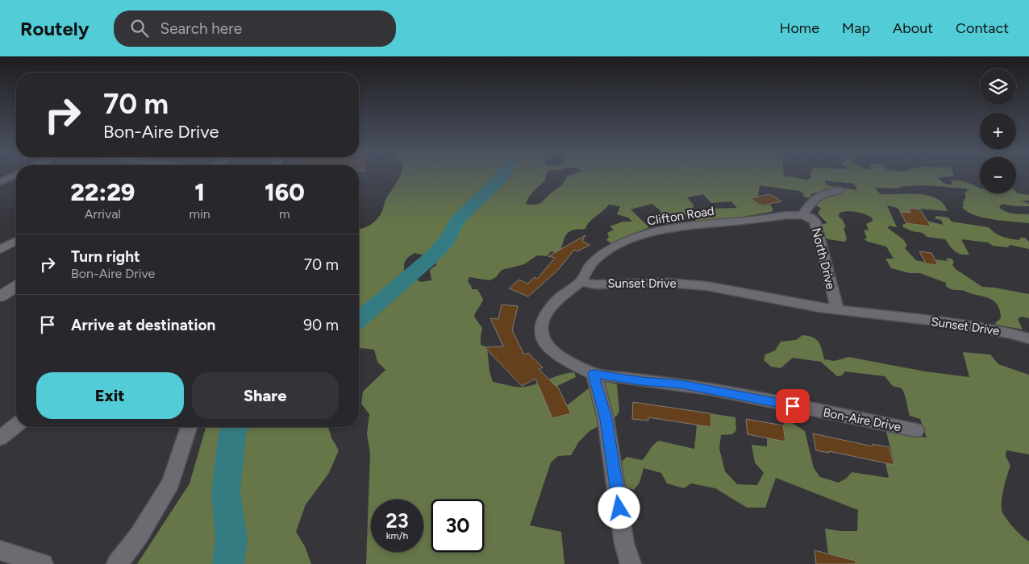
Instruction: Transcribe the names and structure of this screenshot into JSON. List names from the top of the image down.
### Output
{
  "streets": {
    "street": [
      "Clifton Road",
      "North Drive",
      "Sunset Drive",
      "Bon-Aire Drive"
    ]
  },
  "crossings": [
    ["Clifton Road", "North Drive"],
    ["Clifton Road", "Sunset Drive"],
    ["North Drive", "Sunset Drive"]
  ],
  "page": {
    "header": "Routely",
    "search": "Search here",
    "nav": [
      "Home",
      "Map",
      "About",
      "Contact"
    ],
    "map_buttons": ["+", "−"],
    "turn": ["70 m", "Bon-Aire Drive"],
    "eta": [
      "22:29",
      "Arrival",
      "1",
      "min",
      "160",
      "m"
    ],
    "list": [
      {
        "name": "Turn right",
        "note": "Bon-Aire Drive",
        "value": "70 m"
      },
      {
        "name": "Arrive at destination",
        "value": "90 m"
      }
    ],
    "buttons": ["Exit", "Share"],
    "speed": "23 km/h",
    "limit": "30"
  }
}
